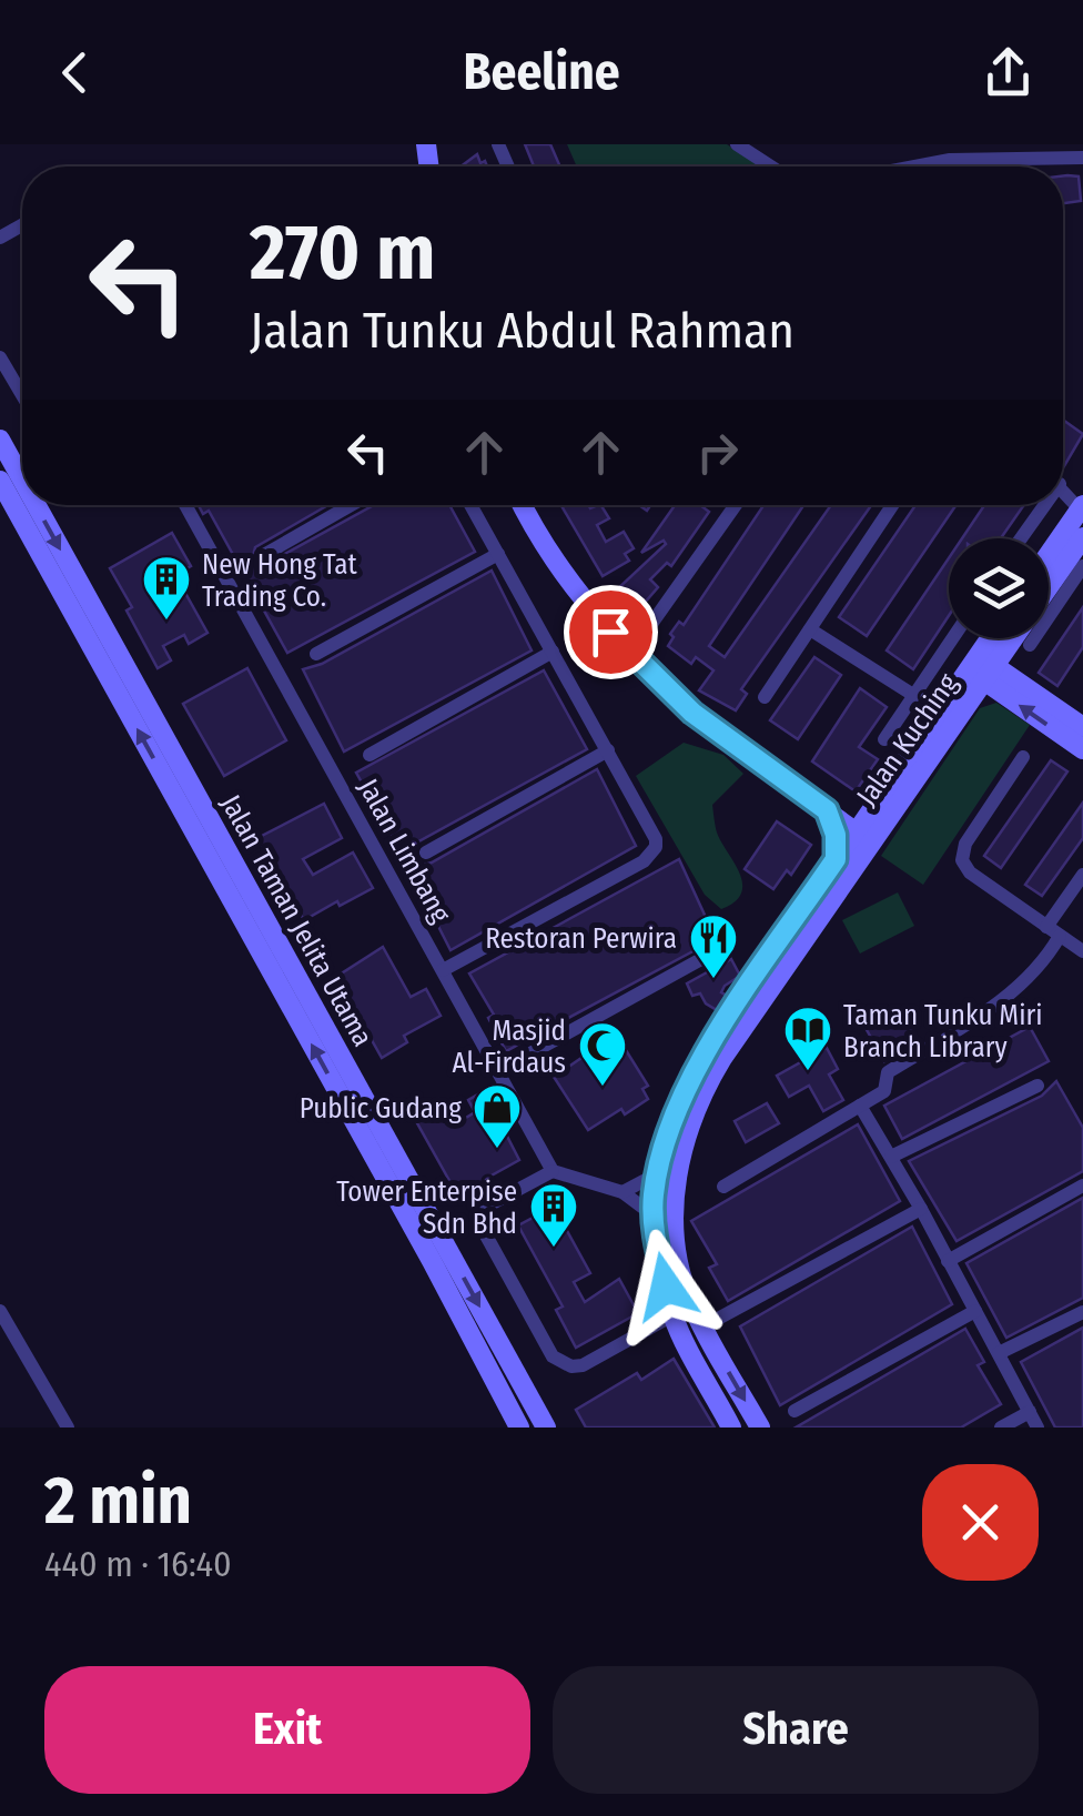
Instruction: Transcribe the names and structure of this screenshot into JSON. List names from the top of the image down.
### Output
{
  "streets": {
    "street": ["Jalan Kuching", "Jalan Limbang", "Jalan Taman Jelita Utama"]
  },
  "crossings": [
    ["Jalan Kuching", "Jalan Limbang"]
  ],
  "places": {
    "building": ["New Hong Tat Trading Co.", "Tower Enterpise Sdn Bhd"],
    "restaurant": ["Restoran Perwira"],
    "library": ["Taman Tunku Miri Branch Library"],
    "mosque": ["Masjid Al-Firdaus"],
    "shop": ["Public Gudang"]
  },
  "page": {
    "header": "Beeline",
    "turn": ["270 m", "Jalan Tunku Abdul Rahman"],
    "heading": ["2 min", "440 m · 16:40"],
    "buttons": ["Exit", "Share"]
  }
}
